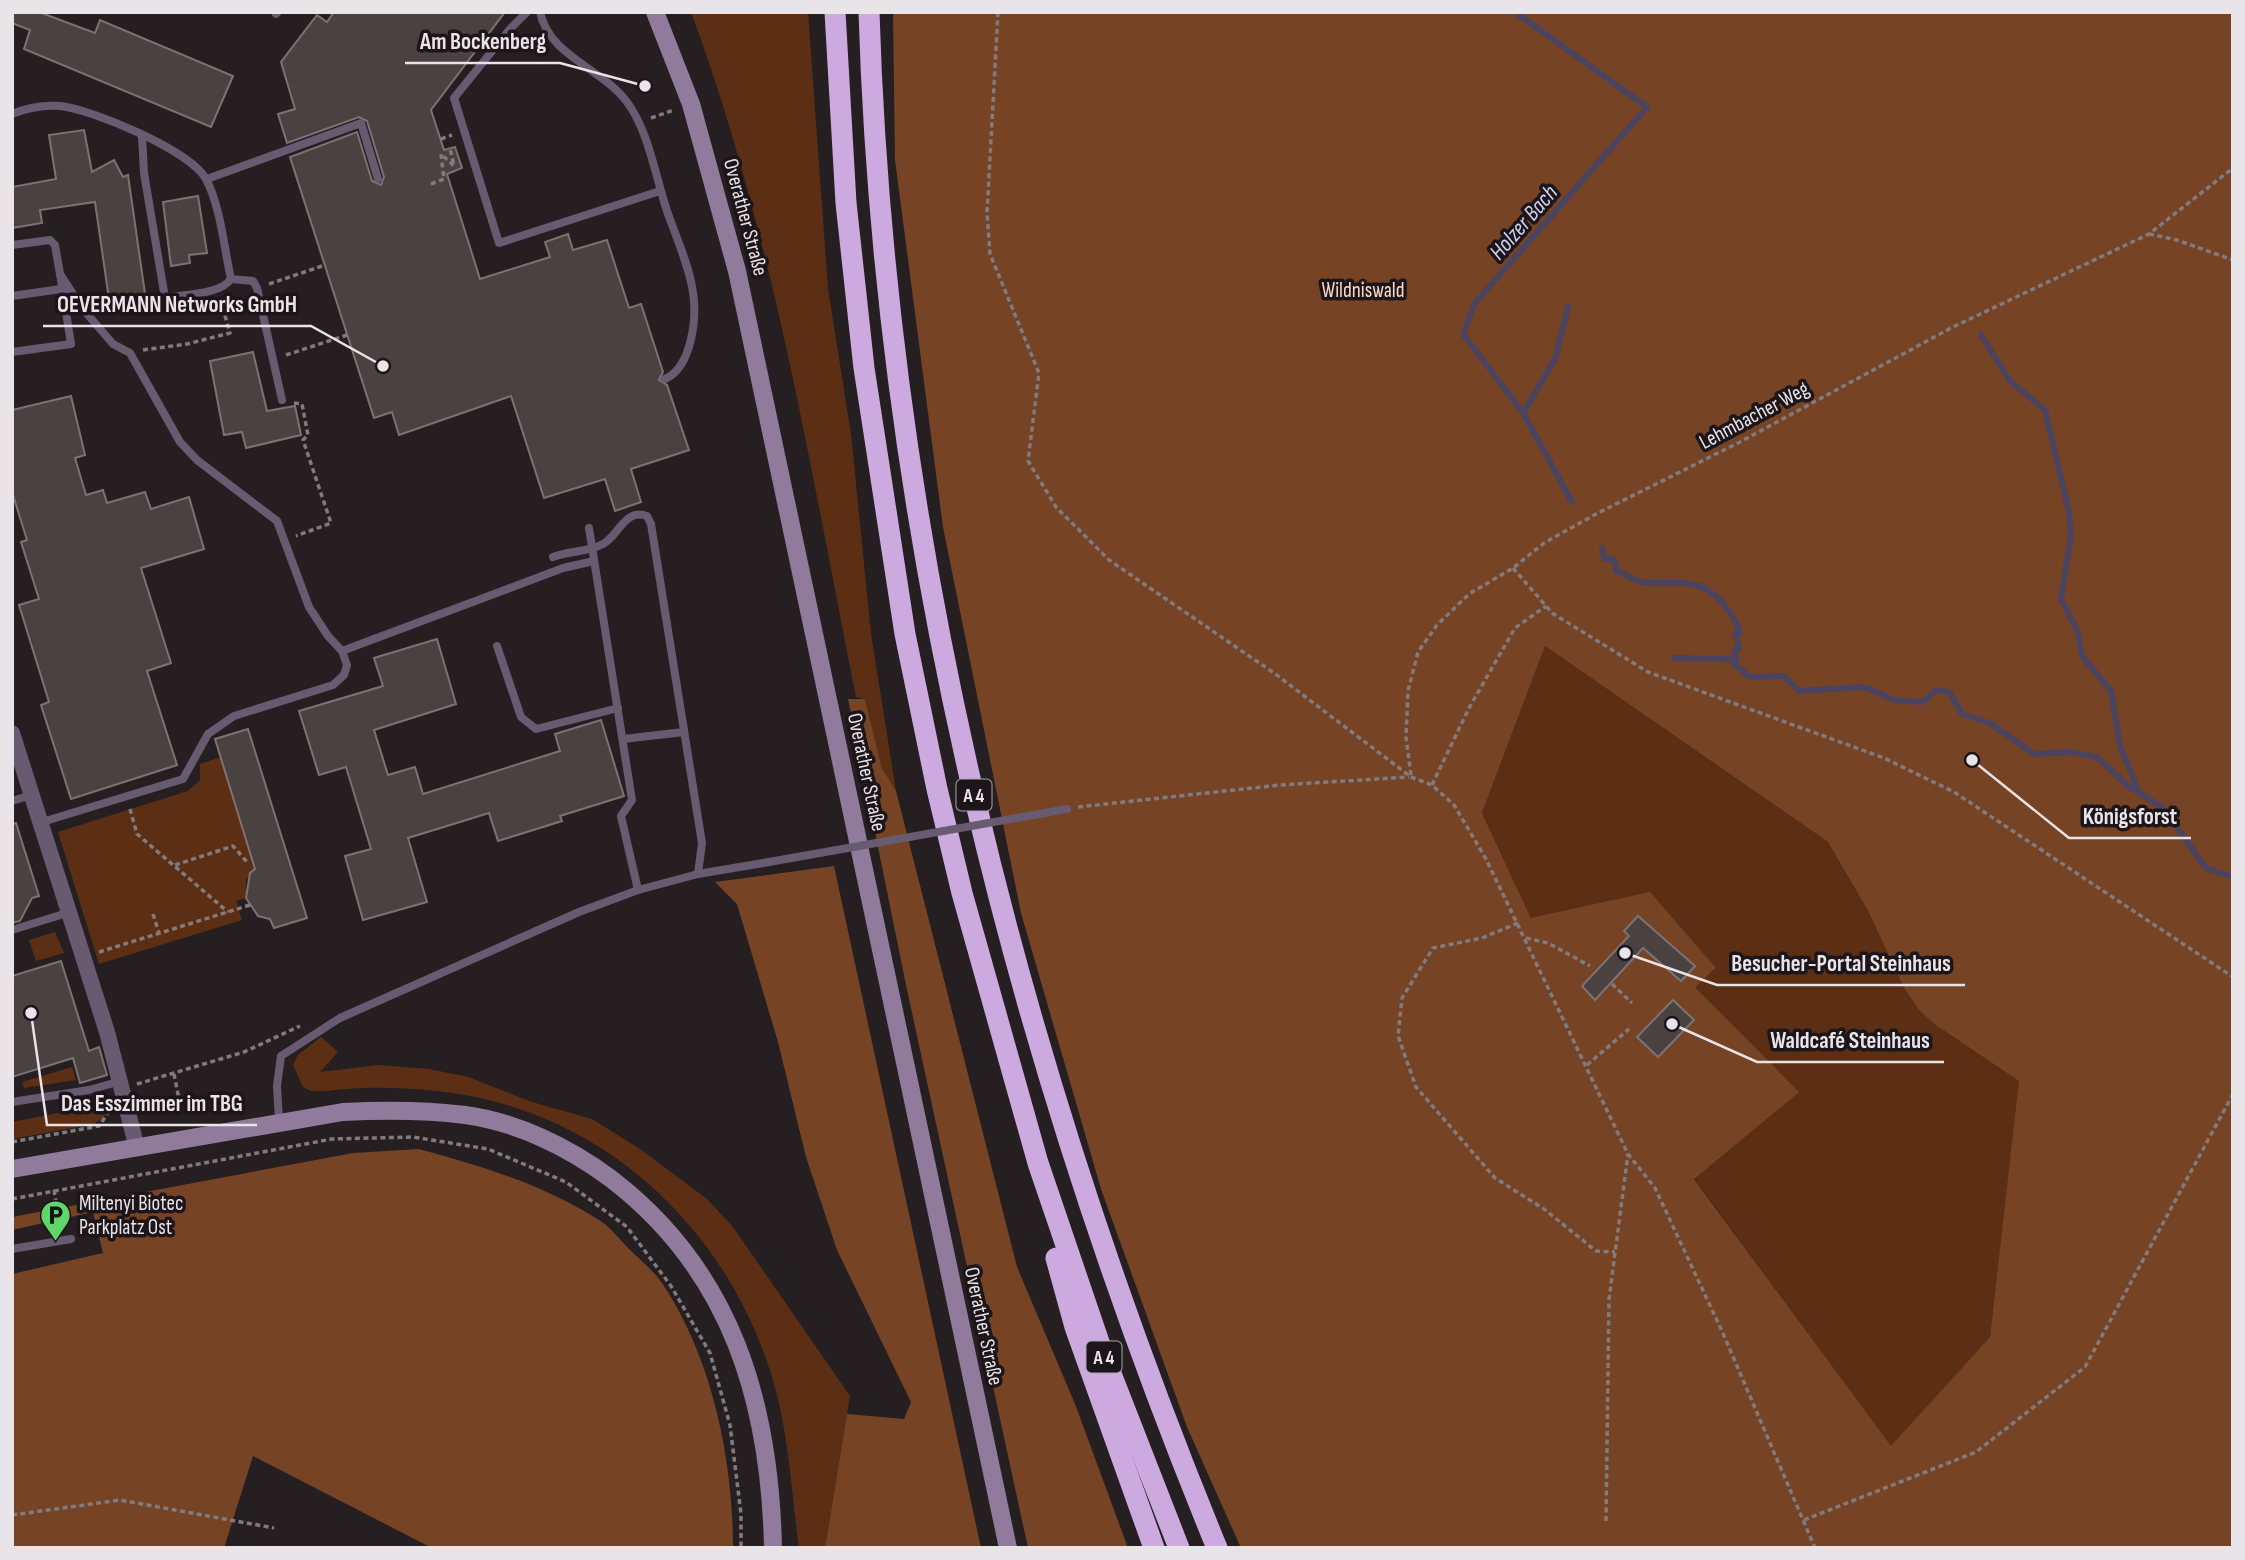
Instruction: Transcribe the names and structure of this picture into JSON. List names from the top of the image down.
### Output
{
  "streets": {
    "highway": ["A 4"],
    "main road": ["Overather Straße"],
    "path": ["Lehmbacher Weg"]
  },
  "water": ["Holzer Bach"],
  "parks": ["Wildniswald"],
  "places": {
    "other": [
      "Am Bockenberg",
      "OEVERMANN Networks GmbH",
      "Königsforst",
      "Besucher-Portal Steinhaus",
      "Das Esszimmer im TBG",
      "Waldcafé Steinhaus"
    ],
    "parking": ["Miltenyi Biotec Parkplatz Ost"]
  }
}
